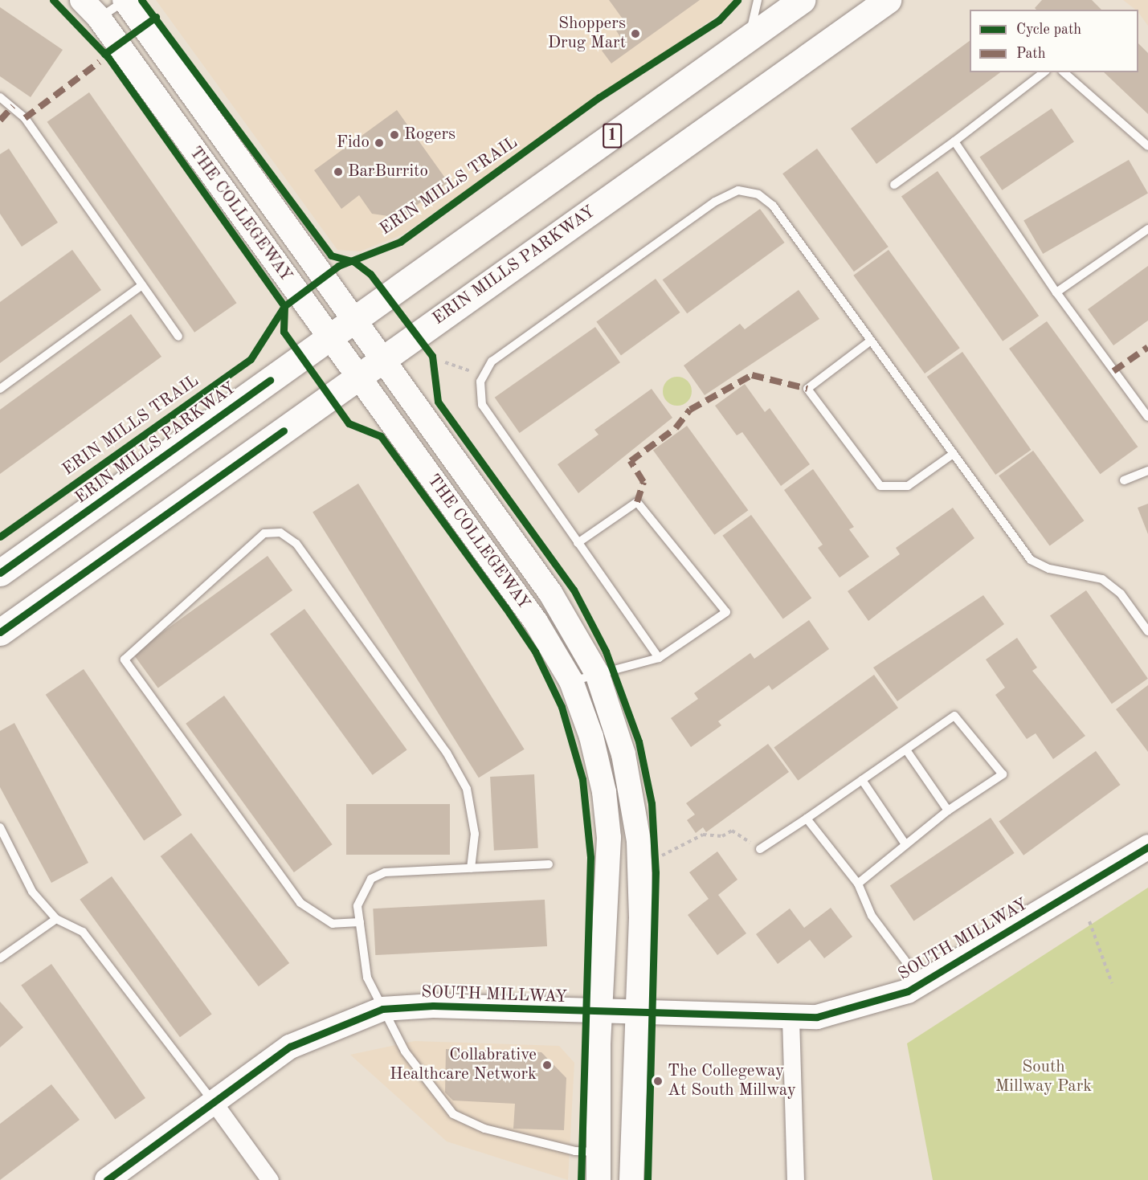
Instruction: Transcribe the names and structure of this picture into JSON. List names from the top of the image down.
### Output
{
  "streets": {
    "main road": ["1", "ERIN MILLS PARKWAY"],
    "street": ["THE COLLEGEWAY", "SOUTH MILLWAY"],
    "cycle path": ["ERIN MILLS TRAIL"]
  },
  "crossings": [
    ["THE COLLEGEWAY", "ERIN MILLS PARKWAY"],
    ["THE COLLEGEWAY", "SOUTH MILLWAY"]
  ],
  "parks": ["South Millway Park"],
  "places": [
    "Shoppers Drug Mart",
    "Rogers",
    "Fido",
    "BarBurrito",
    "Collabrative Healthcare Network",
    "The Collegeway At South Millway"
  ],
  "legend": ["Cycle path", "Path"]
}
